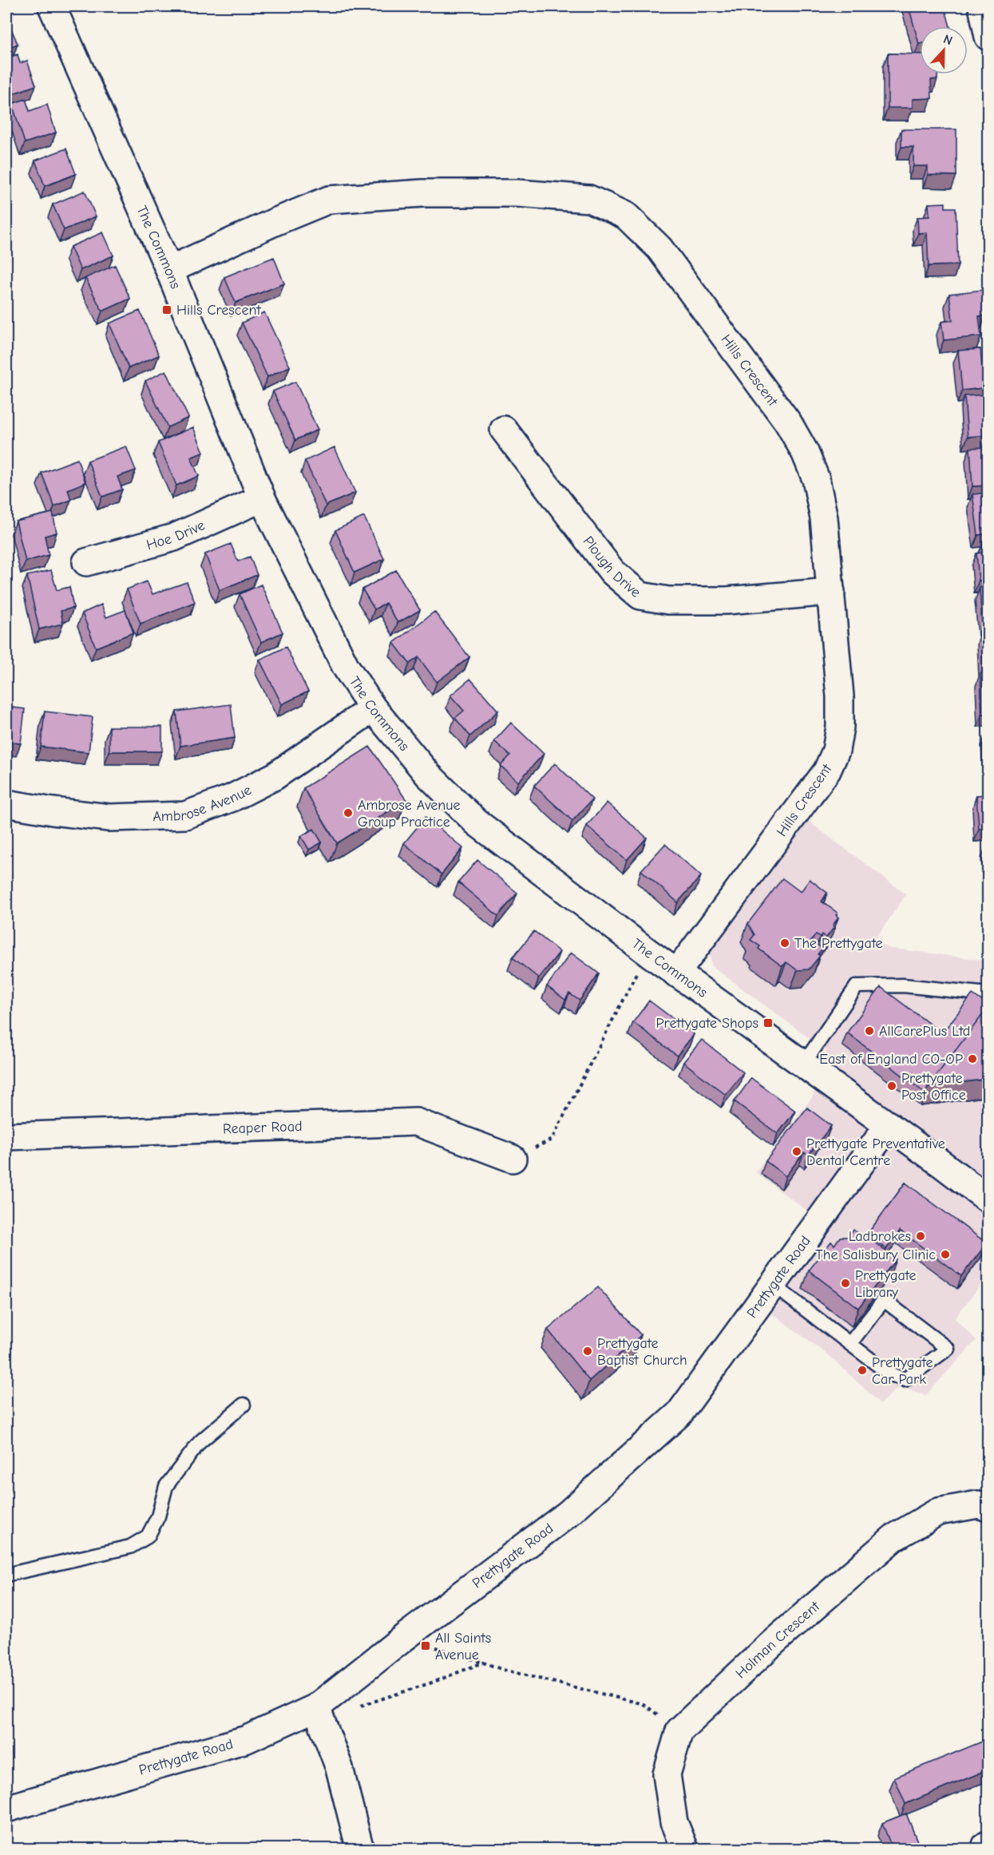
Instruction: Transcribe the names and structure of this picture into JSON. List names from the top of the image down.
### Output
{
  "streets": {
    "street": [
      "The Commons",
      "Hills Crescent",
      "Hoe Drive",
      "Plough Drive",
      "Ambrose Avenue",
      "Reaper Road",
      "Prettygate Road",
      "Holman Crescent"
    ]
  },
  "crossings": [
    ["The Commons", "Hills Crescent"],
    ["The Commons", "Hoe Drive"],
    ["The Commons", "Ambrose Avenue"],
    ["The Commons", "Prettygate Road"],
    ["Hills Crescent", "Plough Drive"]
  ],
  "places": {
    "transit": ["Hills Crescent", "Prettygate Shops", "All Saints Avenue"],
    "other": [
      "Ambrose Avenue Group Practice",
      "The Prettygate",
      "AllCarePlus Ltd",
      "East of England CO-OP",
      "Prettygate Post Office",
      "Prettygate Preventative Dental Centre",
      "Ladbrokes",
      "The Salisbury Clinic",
      "Prettygate Library",
      "Prettygate Baptist Church",
      "Prettygate Car Park"
    ]
  },
  "north": "top"
}
